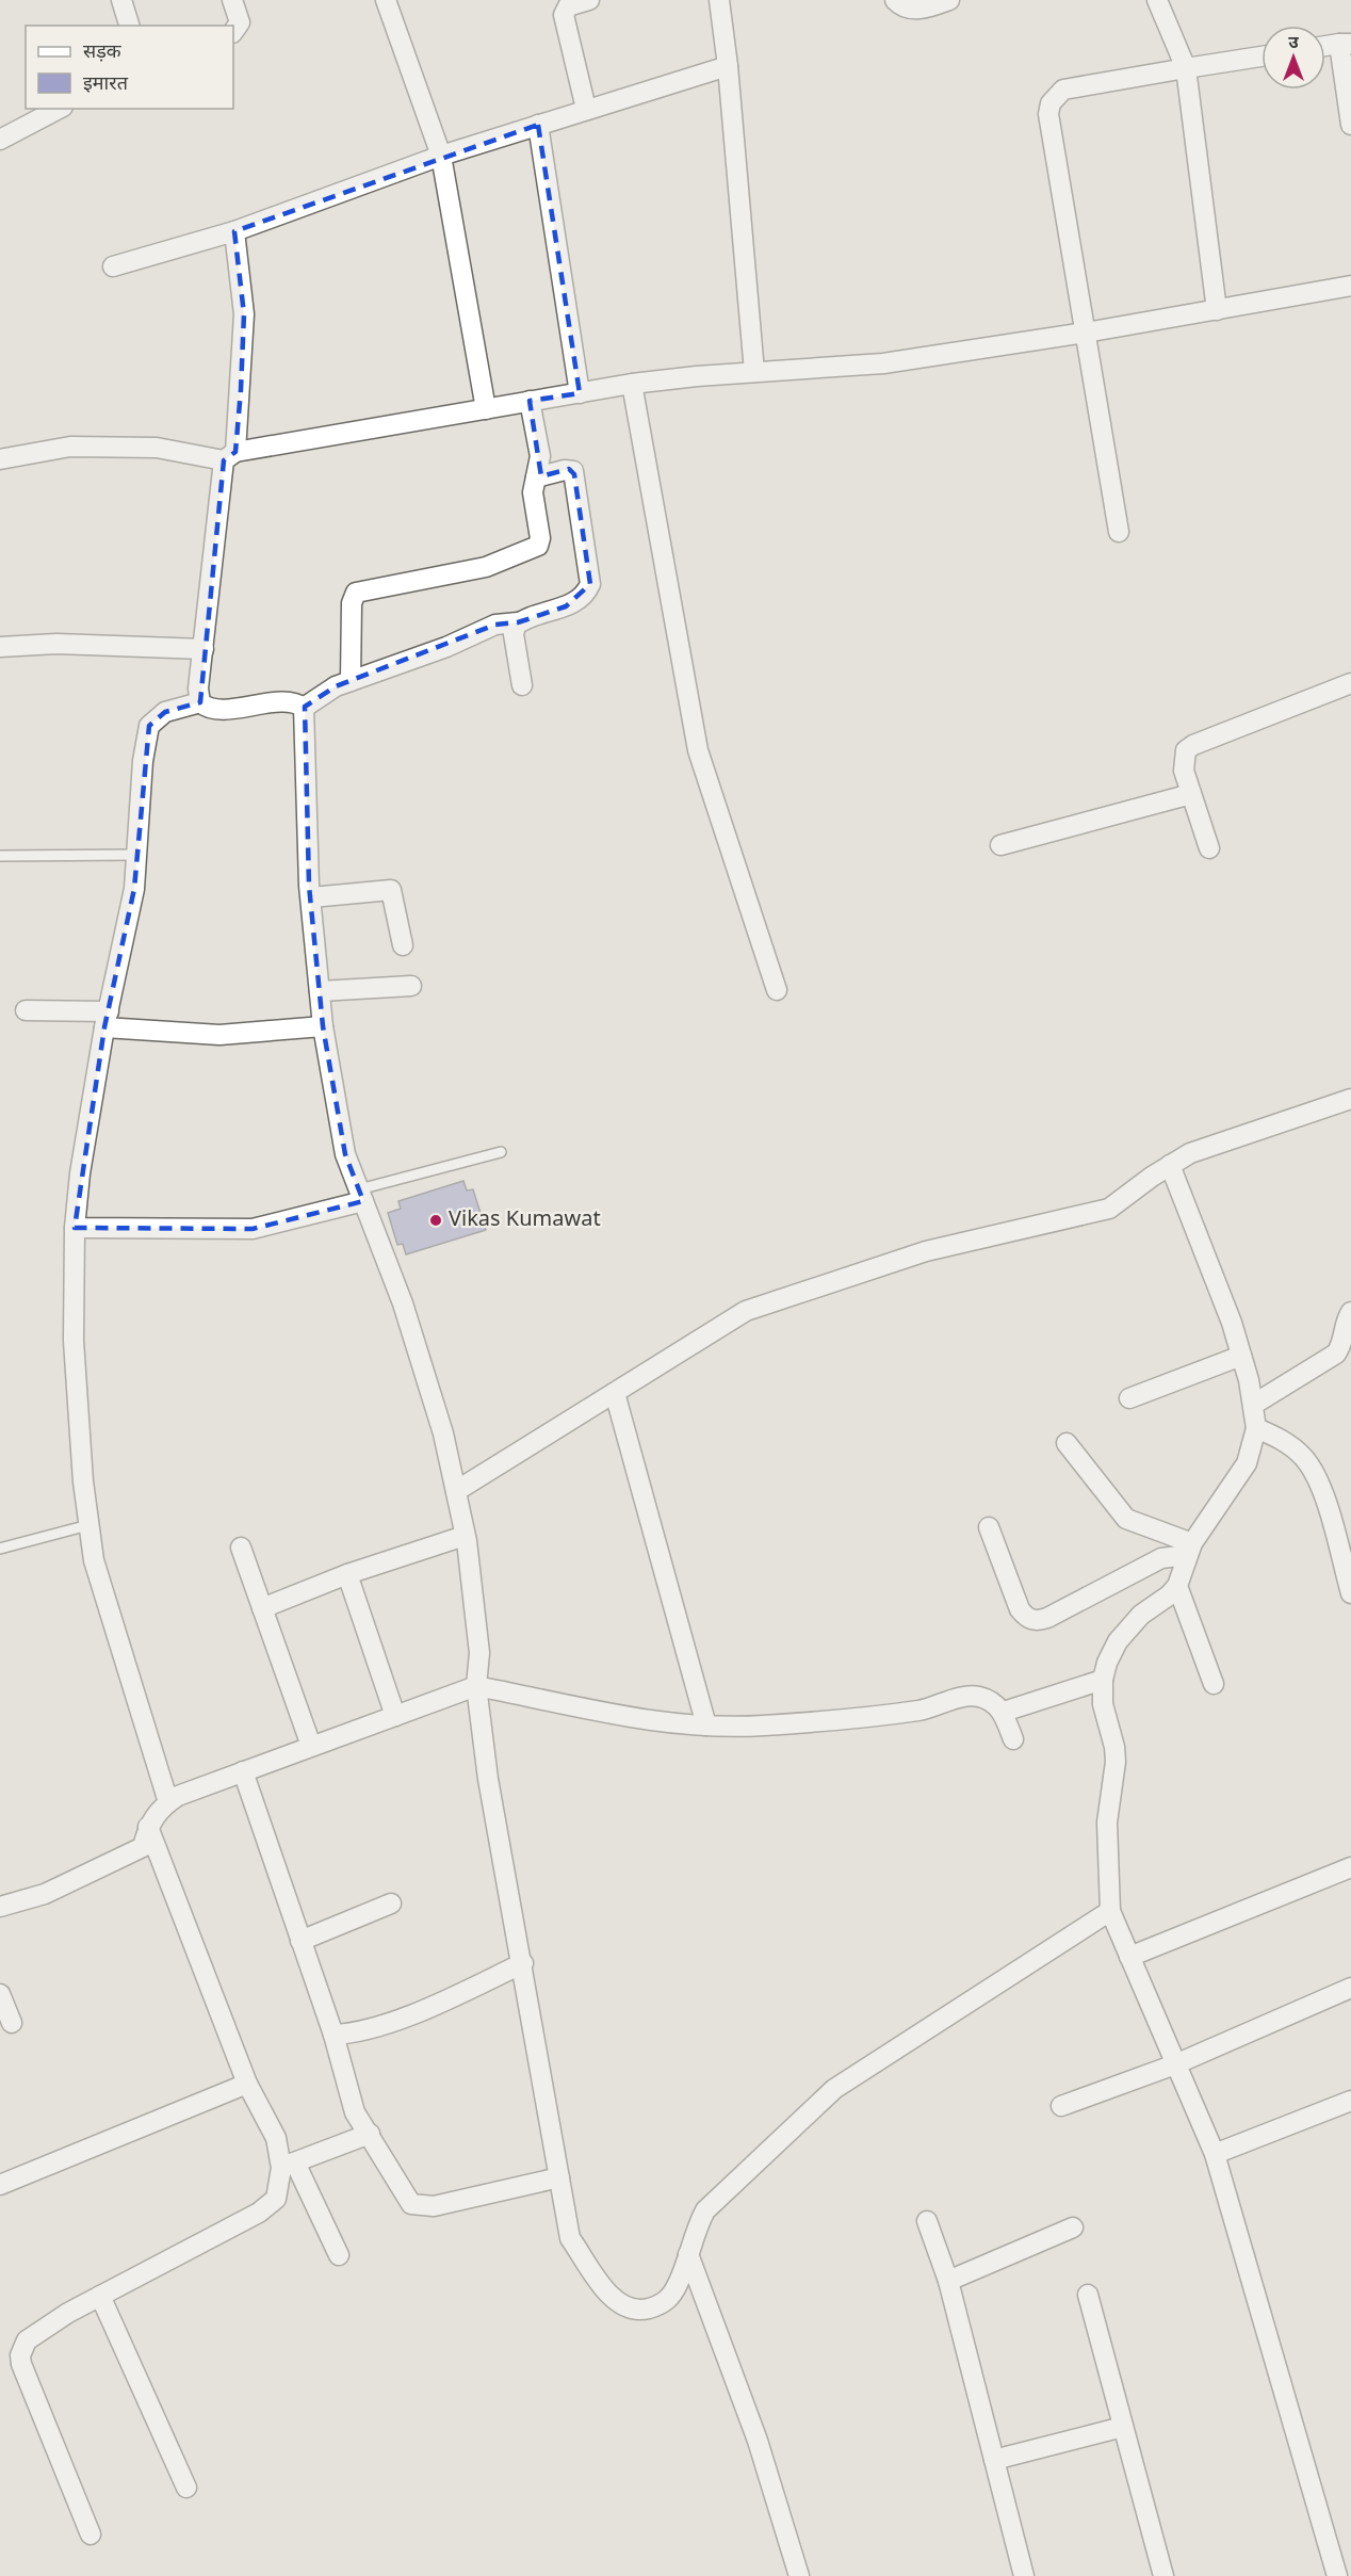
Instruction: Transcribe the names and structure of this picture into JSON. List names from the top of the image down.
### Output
{
  "places": ["Vikas Kumawat"],
  "legend": ["सड़क", "इमारत"],
  "north": "top"
}
